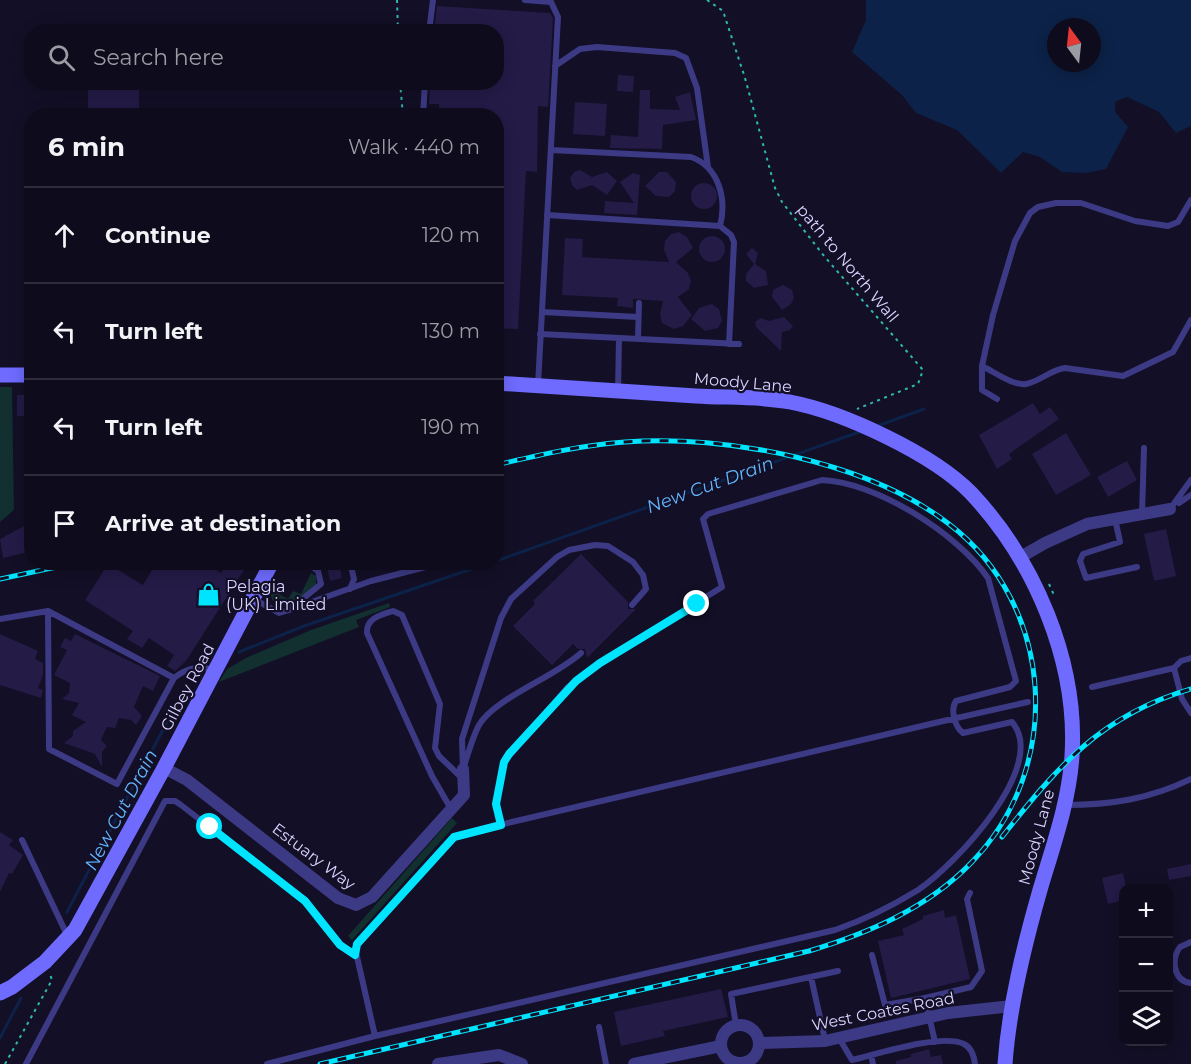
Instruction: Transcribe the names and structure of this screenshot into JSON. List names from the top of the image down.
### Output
{
  "streets": {
    "street": [
      "Moody Lane",
      "Gilbey Road",
      "Estuary Way",
      "West Coates Road"
    ],
    "path": ["path to North Wall"]
  },
  "crossings": [
    ["path to North Wall", "Moody Lane"],
    ["Moody Lane", "West Coates Road"],
    ["Gilbey Road", "Estuary Way"]
  ],
  "water": ["New Cut Drain"],
  "places": {
    "shop": ["Pelagia (UK) Limited"]
  },
  "north": "top",
  "page": {
    "search": "Search here",
    "heading": ["6 min", "Walk · 440 m"],
    "list": [
      ["Continue", "120 m"],
      ["Turn left", "130 m"],
      ["Turn left", "190 m"],
      "Arrive at destination"
    ],
    "map_buttons": ["+", "−"]
  }
}
